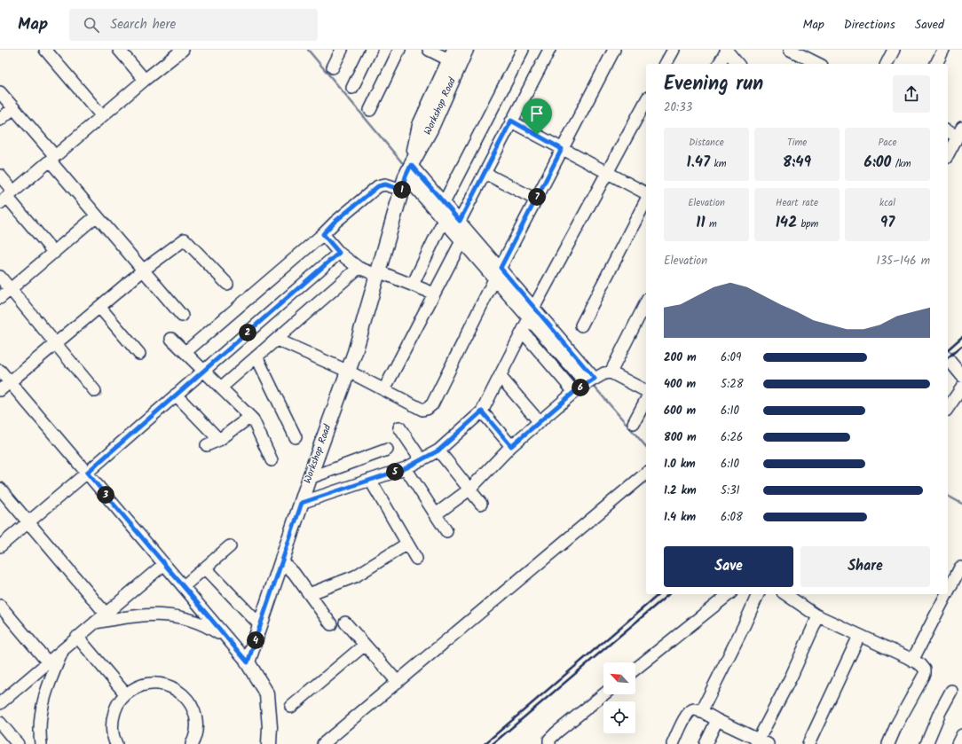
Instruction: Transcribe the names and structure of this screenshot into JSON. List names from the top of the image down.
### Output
{
  "streets": {
    "main road": ["Workshop Road"]
  },
  "north": "top left",
  "page": {
    "header": "Map",
    "search": "Search here",
    "nav": ["Map", "Directions", "Saved"],
    "heading": ["Evening run", "20:33"],
    "stats": [
      ["Distance", "1.47 km"],
      ["Time", "8:49"],
      ["Pace", "6:00 /km"],
      ["Elevation", "11 m"],
      ["Heart rate", "142 bpm"],
      ["kcal", "97"]
    ],
    "pins": [
      "1",
      "7",
      "2",
      "6",
      "5",
      "3",
      "4"
    ],
    "chart": ["Elevation", "135–146 m"],
    "list": [
      {
        "name": "200 m",
        "note": "6:09"
      },
      {
        "name": "400 m",
        "note": "5:28"
      },
      {
        "name": "600 m",
        "note": "6:10"
      },
      {
        "name": "800 m",
        "note": "6:26"
      },
      {
        "name": "1.0 km",
        "note": "6:10"
      },
      {
        "name": "1.2 km",
        "note": "5:31"
      },
      {
        "name": "1.4 km",
        "note": "6:08"
      }
    ],
    "buttons": ["Save", "Share"]
  }
}
